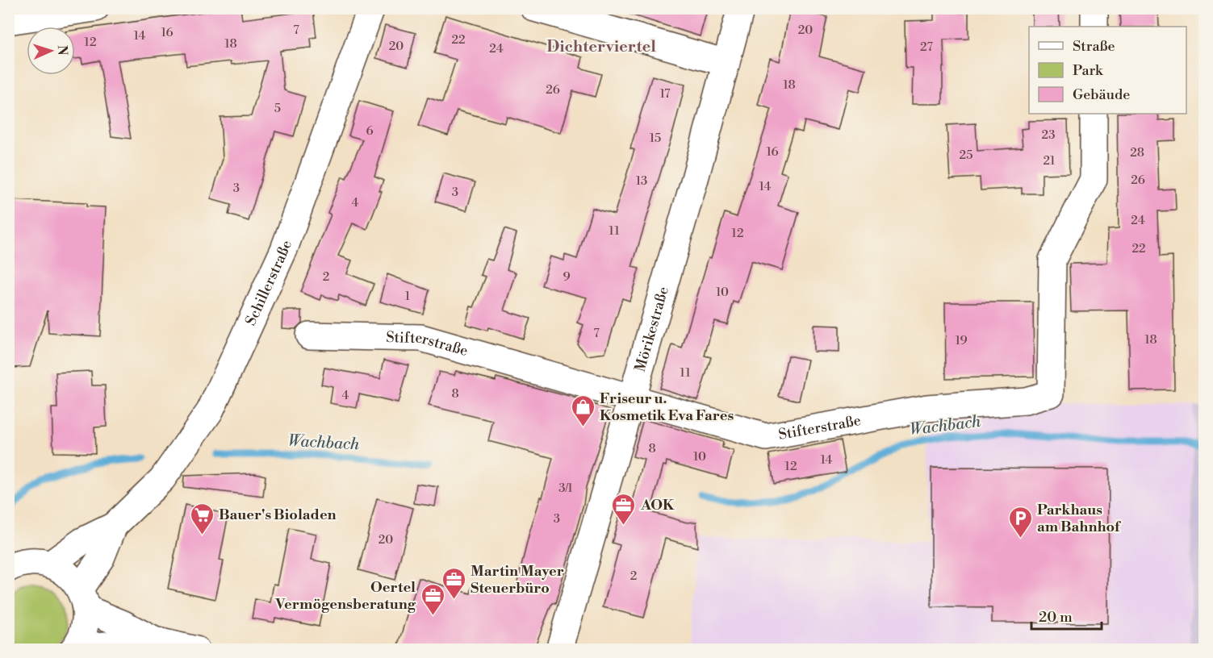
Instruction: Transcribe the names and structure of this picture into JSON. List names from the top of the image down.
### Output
{
  "streets": {
    "street": ["Schillerstraße", "Mörikestraße", "Stifterstraße"]
  },
  "crossings": [
    ["Mörikestraße", "Stifterstraße"]
  ],
  "districts": ["Dichterviertel"],
  "water": ["Wachbach"],
  "places": {
    "shop": ["Friseur u. Kosmetik Eva Fares"],
    "office": ["AOK", "Martin Mayer Steuerbüro", "Oertel Vermögensberatung"],
    "supermarket": ["Bauer's Bioladen"],
    "parking": ["Parkhaus am Bahnhof"]
  },
  "house_numbers": [
    "7",
    "20",
    "16",
    "14",
    "22",
    "12",
    "18",
    "20",
    "27",
    "24",
    "18",
    "26",
    "17",
    "5",
    "6",
    "23",
    "15",
    "16",
    "28",
    "25",
    "21",
    "26",
    "13",
    "14",
    "3",
    "3",
    "4",
    "24",
    "11",
    "12",
    "22",
    "2",
    "9",
    "10",
    "1",
    "7",
    "18",
    "19",
    "11",
    "8",
    "4",
    "8",
    "10",
    "14",
    "12",
    "3/1",
    "3",
    "20",
    "2"
  ],
  "legend": ["Straße", "Park", "Gebäude"],
  "scale_bar": "20 m",
  "north": "right"
}
